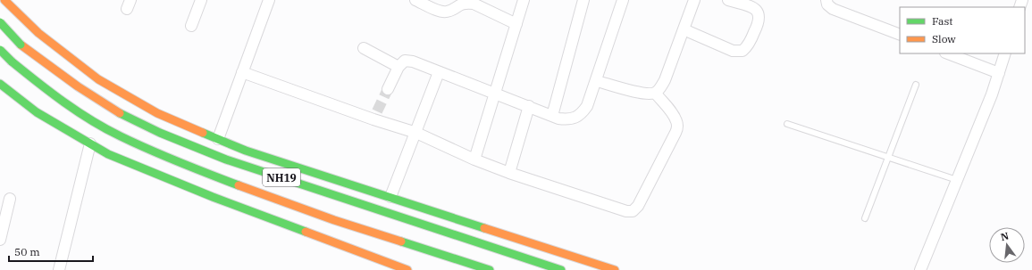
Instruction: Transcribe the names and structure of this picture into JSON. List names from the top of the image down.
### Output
{
  "streets": {
    "main road": ["NH19"]
  },
  "legend": ["Fast", "Slow"],
  "scale_bar": "50 m",
  "north": "top"
}
